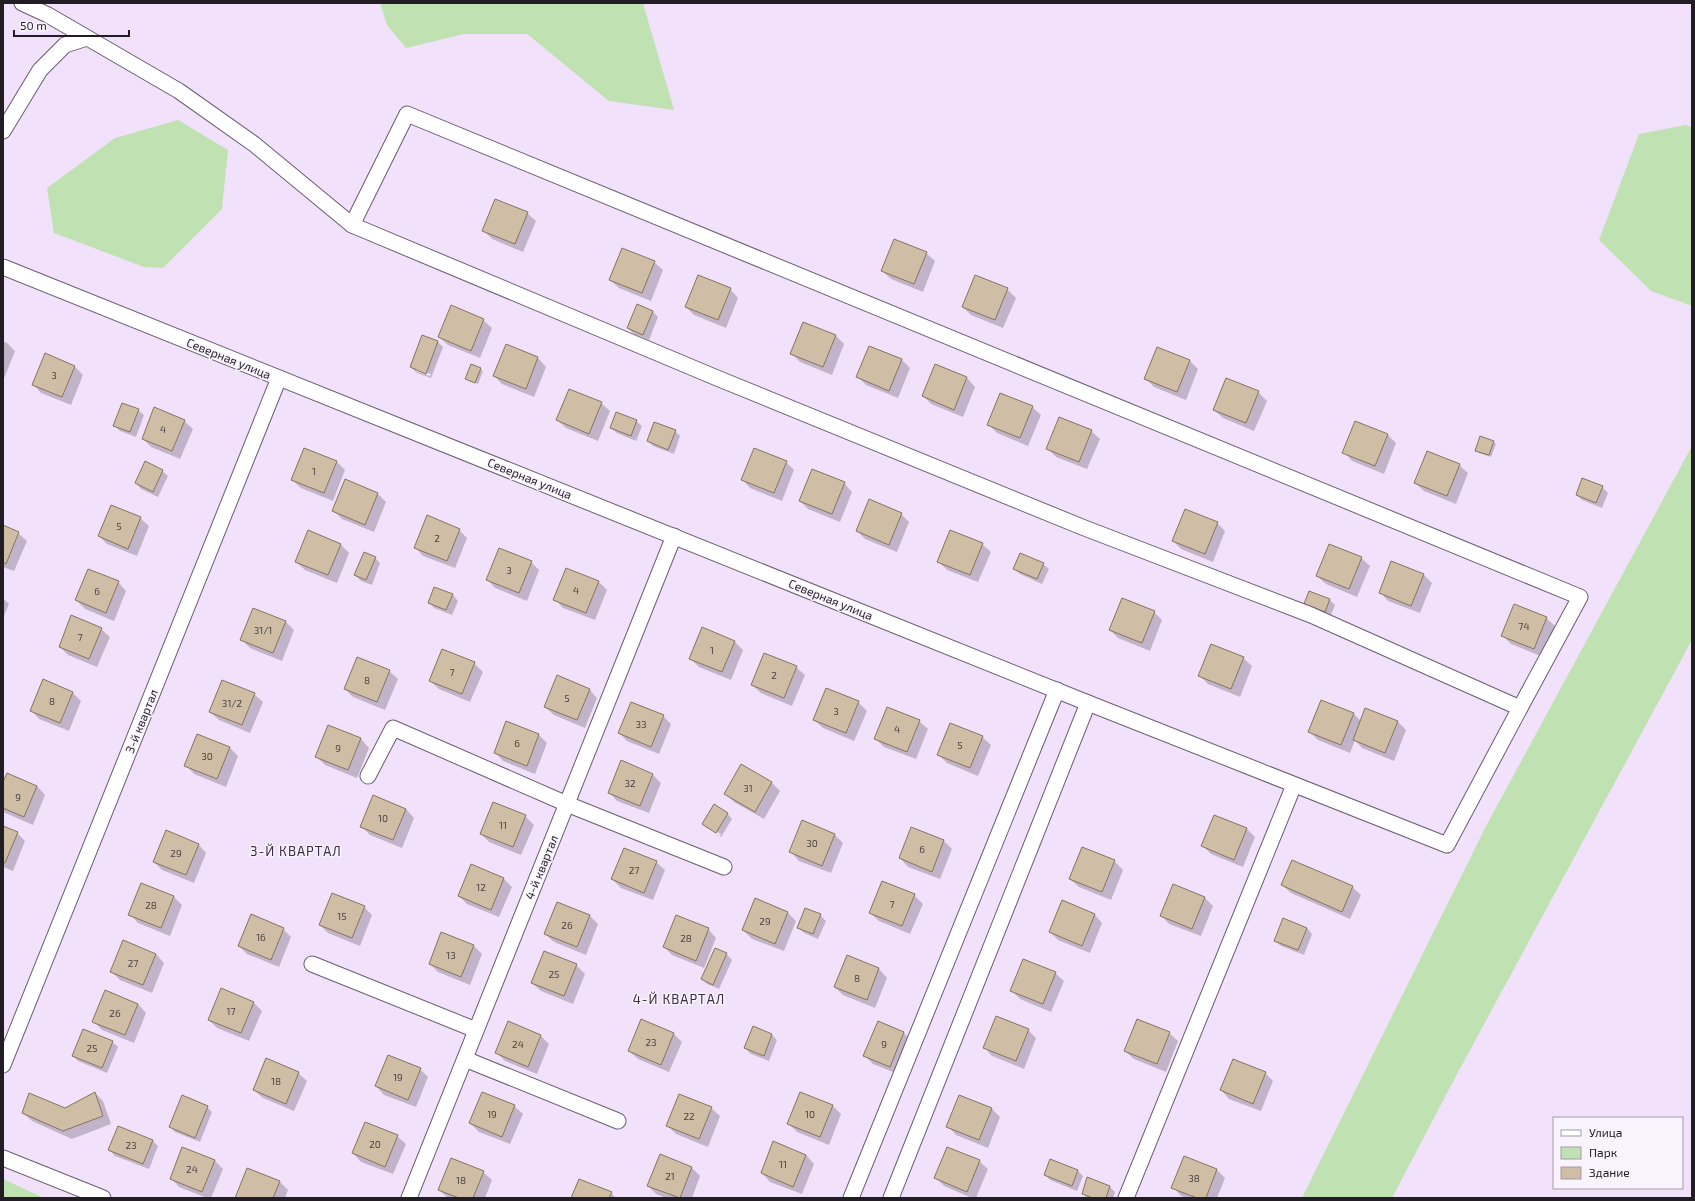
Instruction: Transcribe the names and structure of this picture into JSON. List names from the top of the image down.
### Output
{
  "streets": {
    "street": ["Северная улица", "3-й квартал", "4-й квартал"]
  },
  "crossings": [
    ["Северная улица", "3-й квартал"],
    ["Северная улица", "4-й квартал"]
  ],
  "districts": ["3-Й КВАРТАЛ", "4-Й КВАРТАЛ"],
  "house_numbers": [
    "3",
    "4",
    "1",
    "5",
    "2",
    "3",
    "4",
    "6",
    "74",
    "31/1",
    "7",
    "1",
    "7",
    "2",
    "8",
    "5",
    "8",
    "31/2",
    "3",
    "33",
    "4",
    "6",
    "5",
    "9",
    "30",
    "32",
    "31",
    "9",
    "10",
    "11",
    "30",
    "6",
    "29",
    "27",
    "12",
    "7",
    "28",
    "15",
    "29",
    "26",
    "16",
    "28",
    "13",
    "27",
    "25",
    "8",
    "17",
    "26",
    "23",
    "24",
    "9",
    "25",
    "19",
    "18",
    "19",
    "10",
    "22",
    "20",
    "23",
    "11",
    "24",
    "21",
    "38",
    "18"
  ],
  "legend": ["Улица", "Парк", "Здание"],
  "scale_bar": "50 m"
}
